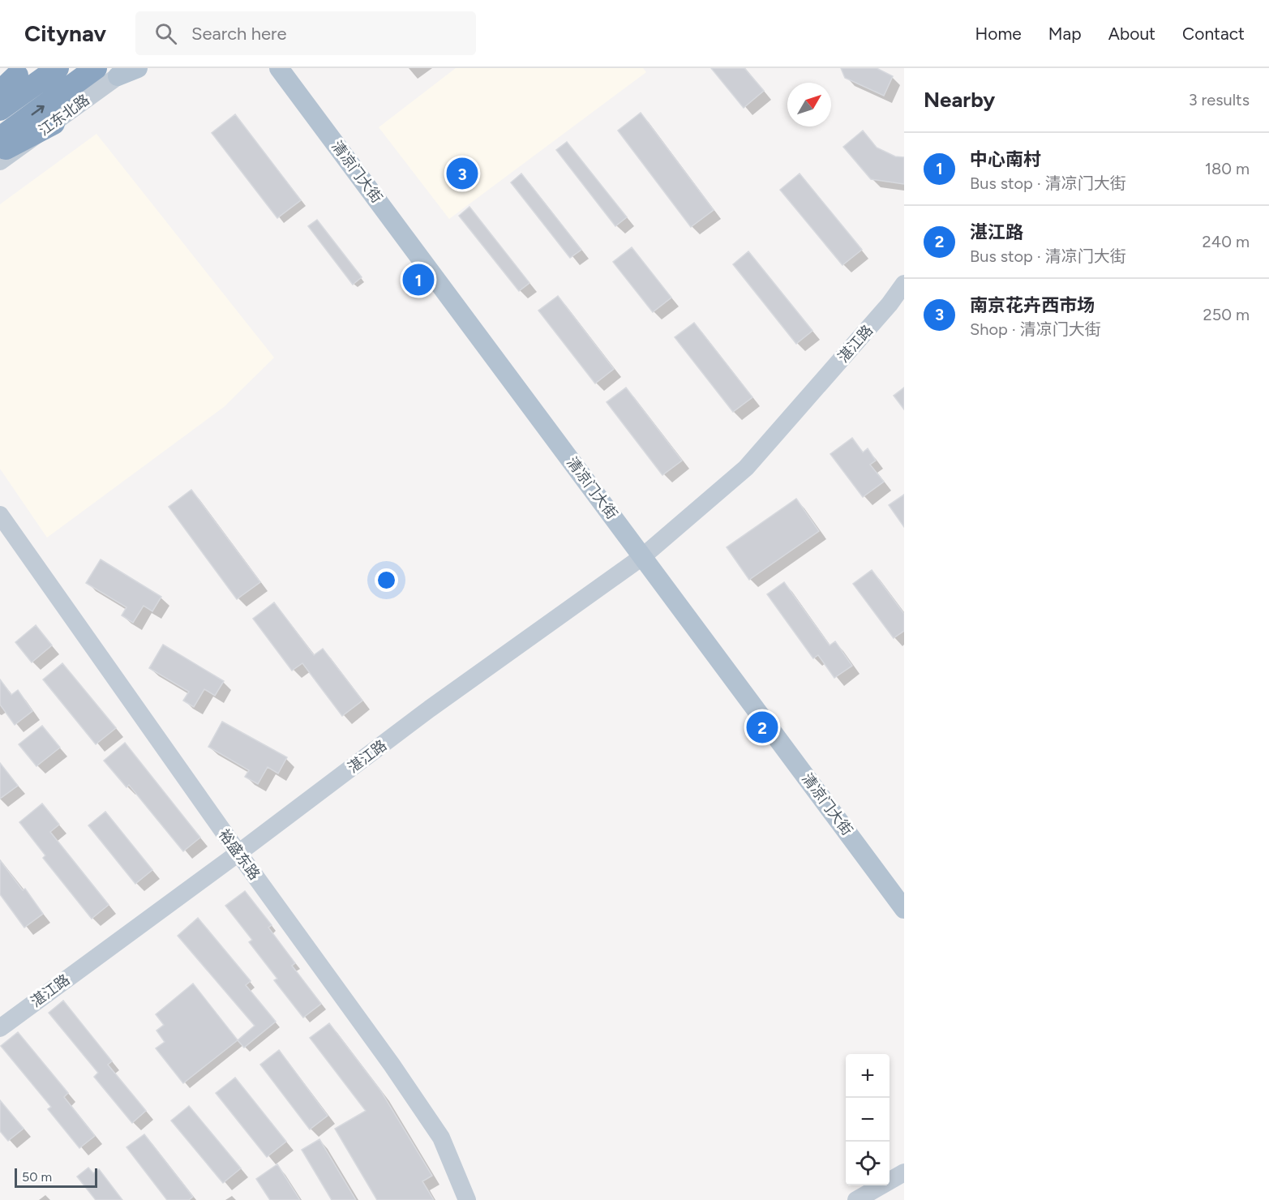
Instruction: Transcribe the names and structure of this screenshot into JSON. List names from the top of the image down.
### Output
{
  "streets": {
    "main road": [
      "江东北路",
      "清凉门大街",
      "湛江路",
      "裕盛东路"
    ]
  },
  "crossings": [
    ["清凉门大街", "湛江路"],
    ["湛江路", "裕盛东路"]
  ],
  "scale_bar": "50 m",
  "north": "top right",
  "page": {
    "header": "Citynav",
    "search": "Search here",
    "nav": [
      "Home",
      "Map",
      "About",
      "Contact"
    ],
    "heading": ["Nearby", "3 results"],
    "list": [
      {
        "mark": "1",
        "name": "中心南村",
        "note": "Bus stop · 清凉门大街",
        "value": "180 m"
      },
      {
        "mark": "2",
        "name": "湛江路",
        "note": "Bus stop · 清凉门大街",
        "value": "240 m"
      },
      {
        "mark": "3",
        "name": "南京花卉西市场",
        "note": "Shop · 清凉门大街",
        "value": "250 m"
      }
    ],
    "pins": ["3", "1", "2"],
    "map_buttons": ["+", "−"],
    "scale": "50 m"
  }
}
